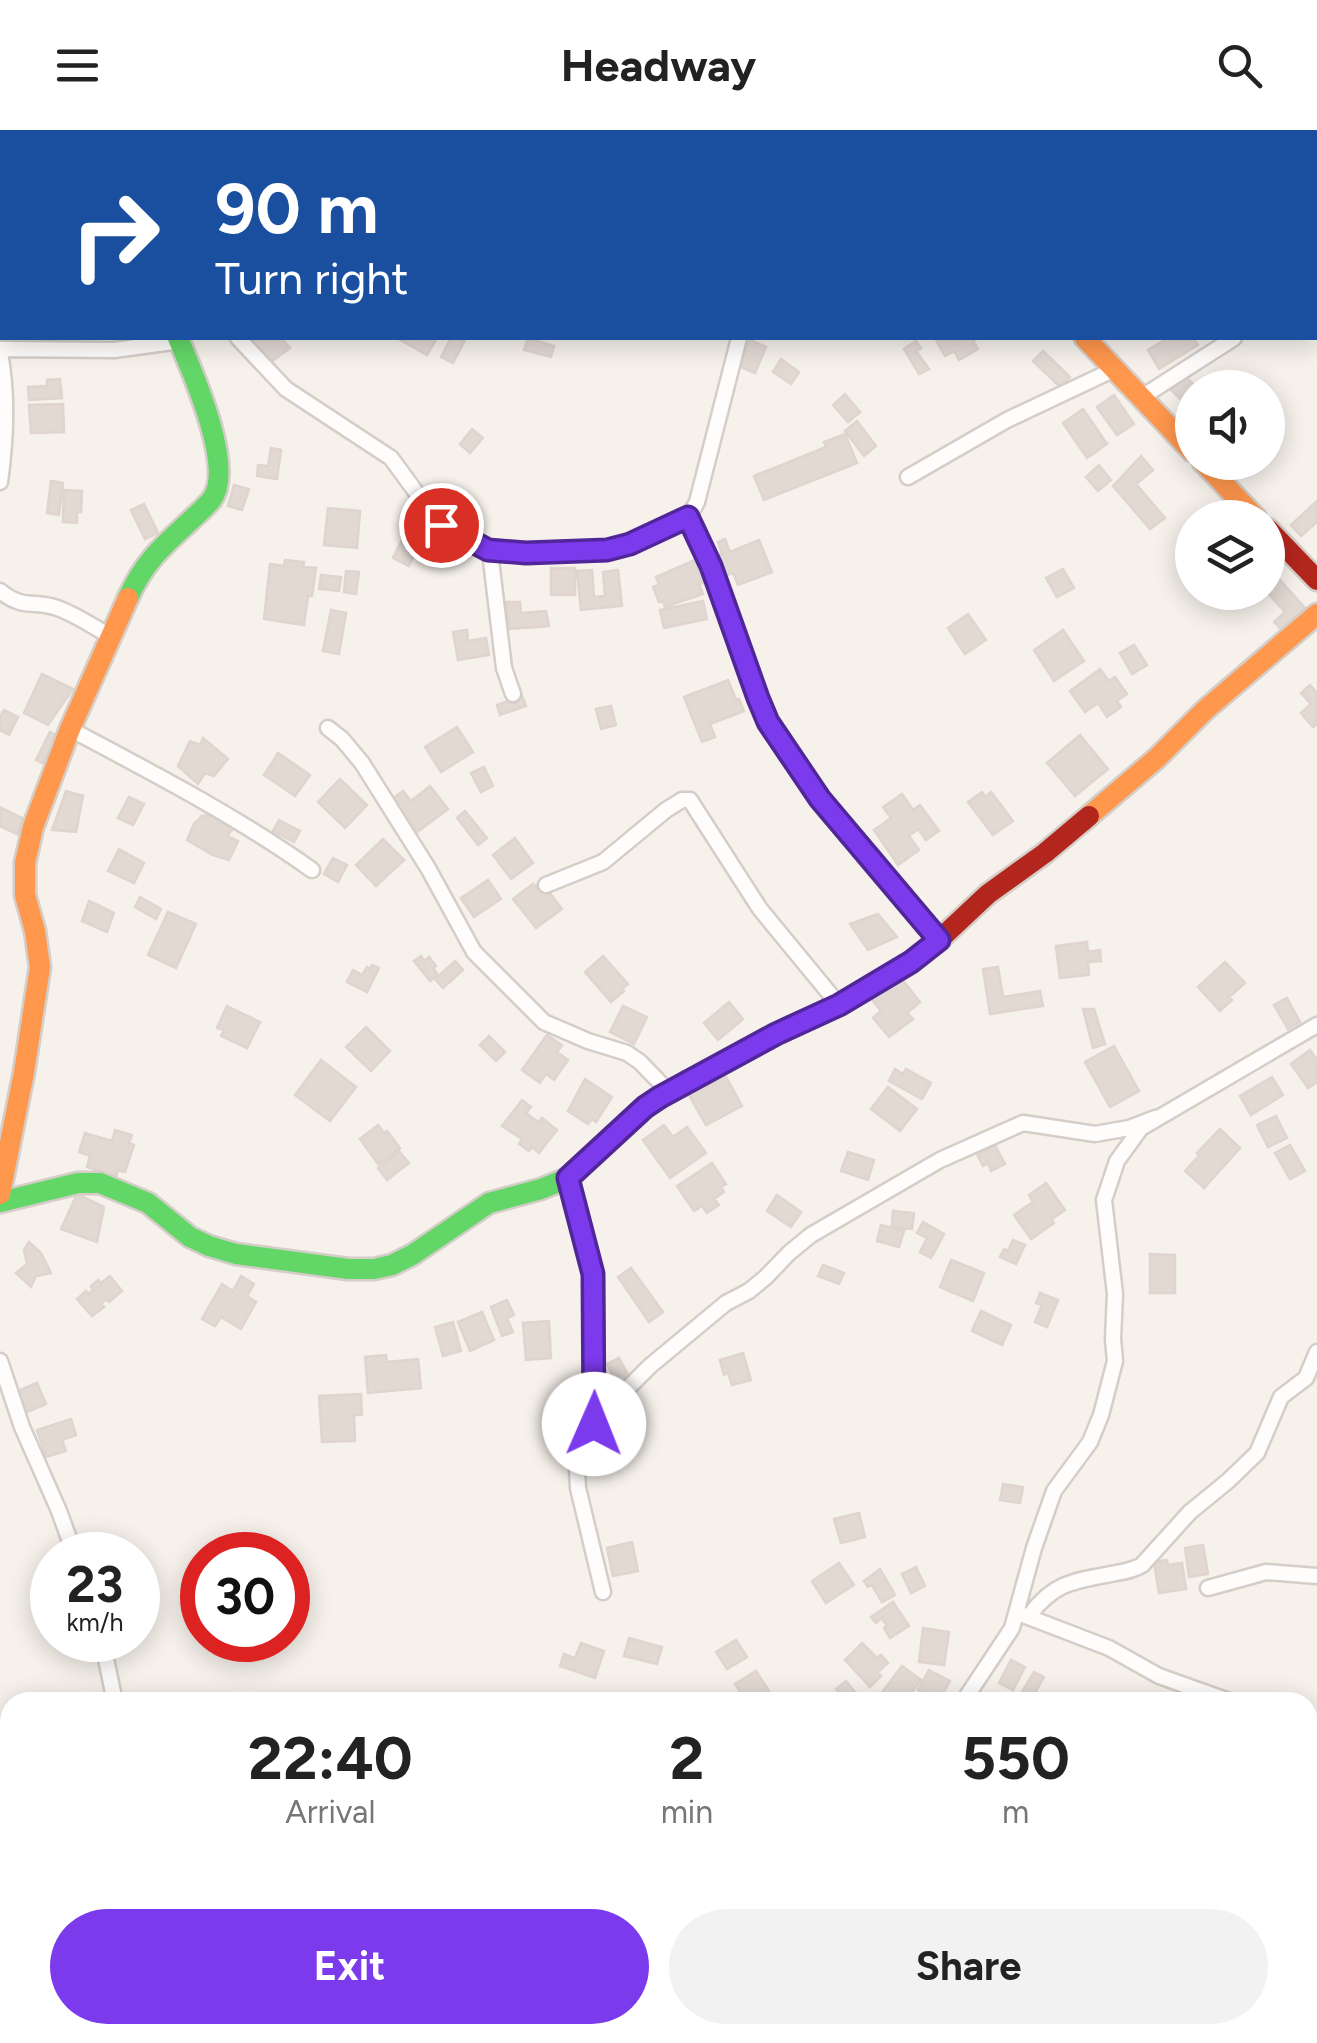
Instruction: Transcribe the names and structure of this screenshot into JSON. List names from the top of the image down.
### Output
{
  "page": {
    "header": "Headway",
    "turn": ["90 m", "Turn right"],
    "speed": "23 km/h",
    "limit": "30",
    "eta": [
      "22:40",
      "Arrival",
      "2",
      "min",
      "550",
      "m"
    ],
    "buttons": ["Exit", "Share"]
  }
}
